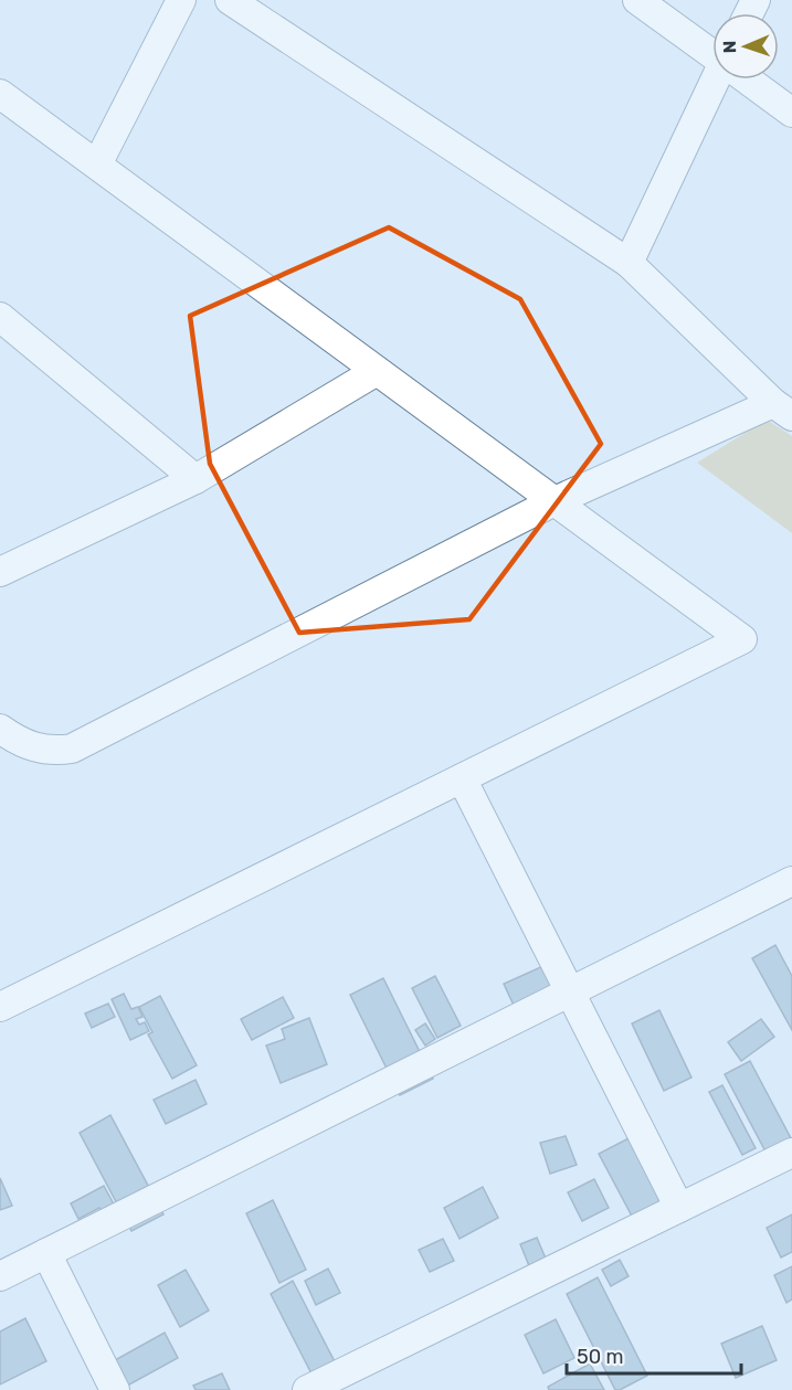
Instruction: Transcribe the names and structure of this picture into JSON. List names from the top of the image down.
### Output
{
  "scale_bar": "50 m",
  "north": "left"
}
